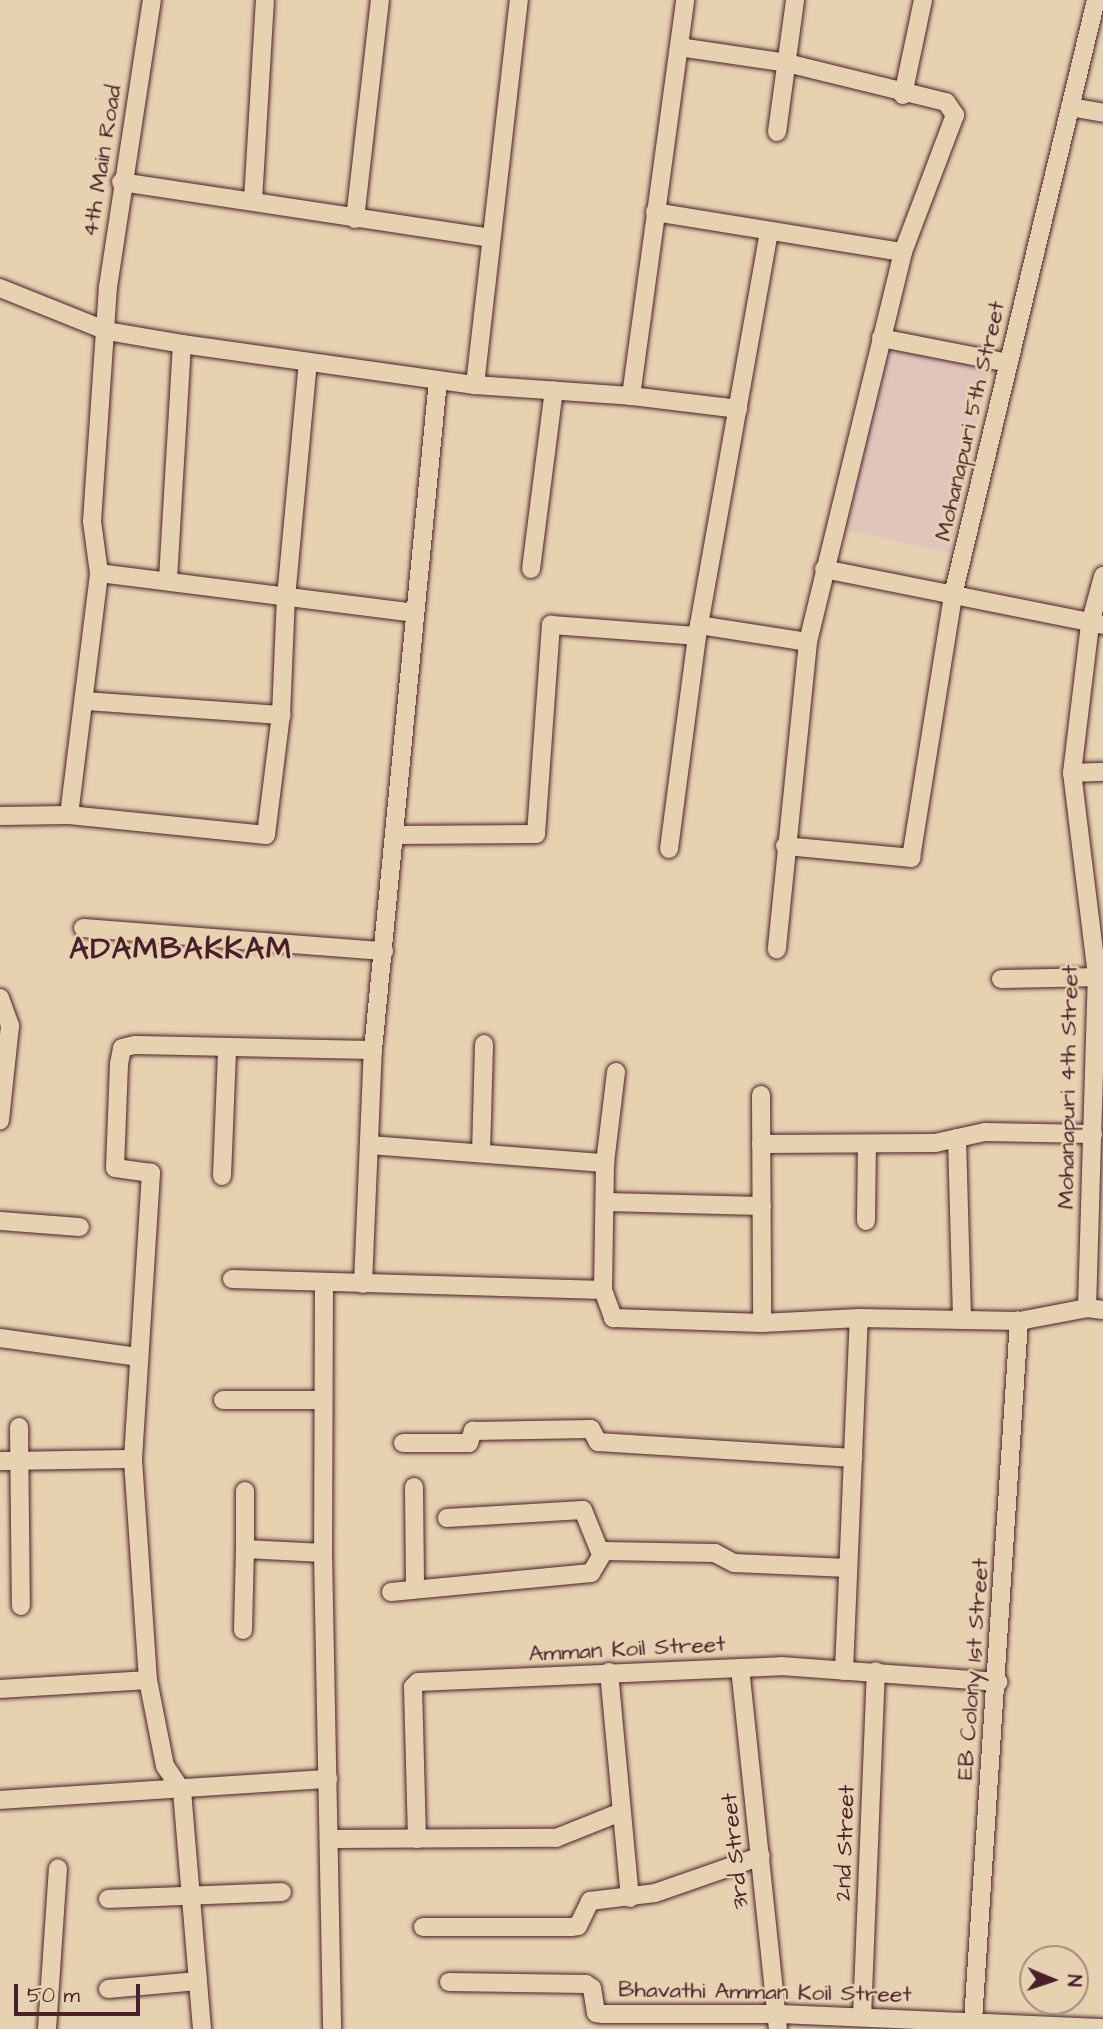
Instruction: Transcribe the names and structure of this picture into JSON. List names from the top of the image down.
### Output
{
  "streets": {
    "street": [
      "4th Main Road",
      "Mohanapuri 5th Street",
      "Mohanapuri 4th Street",
      "Amman Koil Street",
      "EB Colony 1st Street",
      "2nd Street",
      "3rd Street",
      "Bhavathi Amman Koil Street"
    ]
  },
  "crossings": [
    ["Amman Koil Street", "EB Colony 1st Street"],
    ["Amman Koil Street", "2nd Street"],
    ["Amman Koil Street", "3rd Street"],
    ["EB Colony 1st Street", "Bhavathi Amman Koil Street"],
    ["2nd Street", "Bhavathi Amman Koil Street"],
    ["3rd Street", "Bhavathi Amman Koil Street"]
  ],
  "districts": ["ADAMBAKKAM"],
  "scale_bar": "50 m",
  "north": "right"
}
